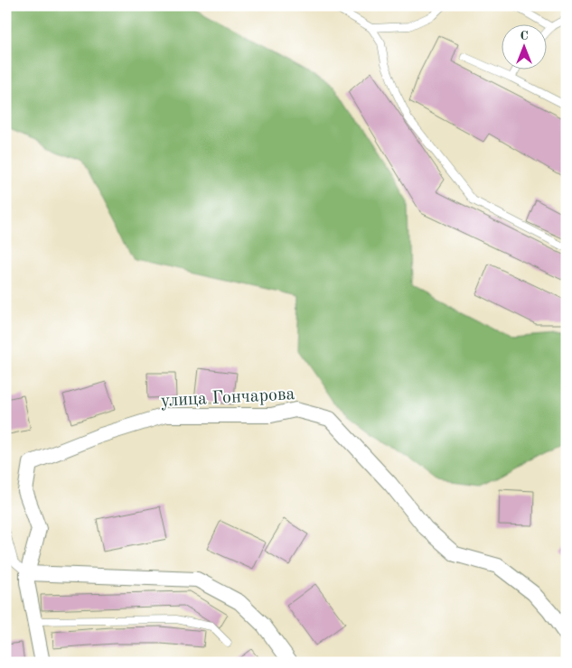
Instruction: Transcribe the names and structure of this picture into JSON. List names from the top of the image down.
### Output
{
  "streets": {
    "street": ["улица Гончарова"]
  },
  "north": "top"
}
